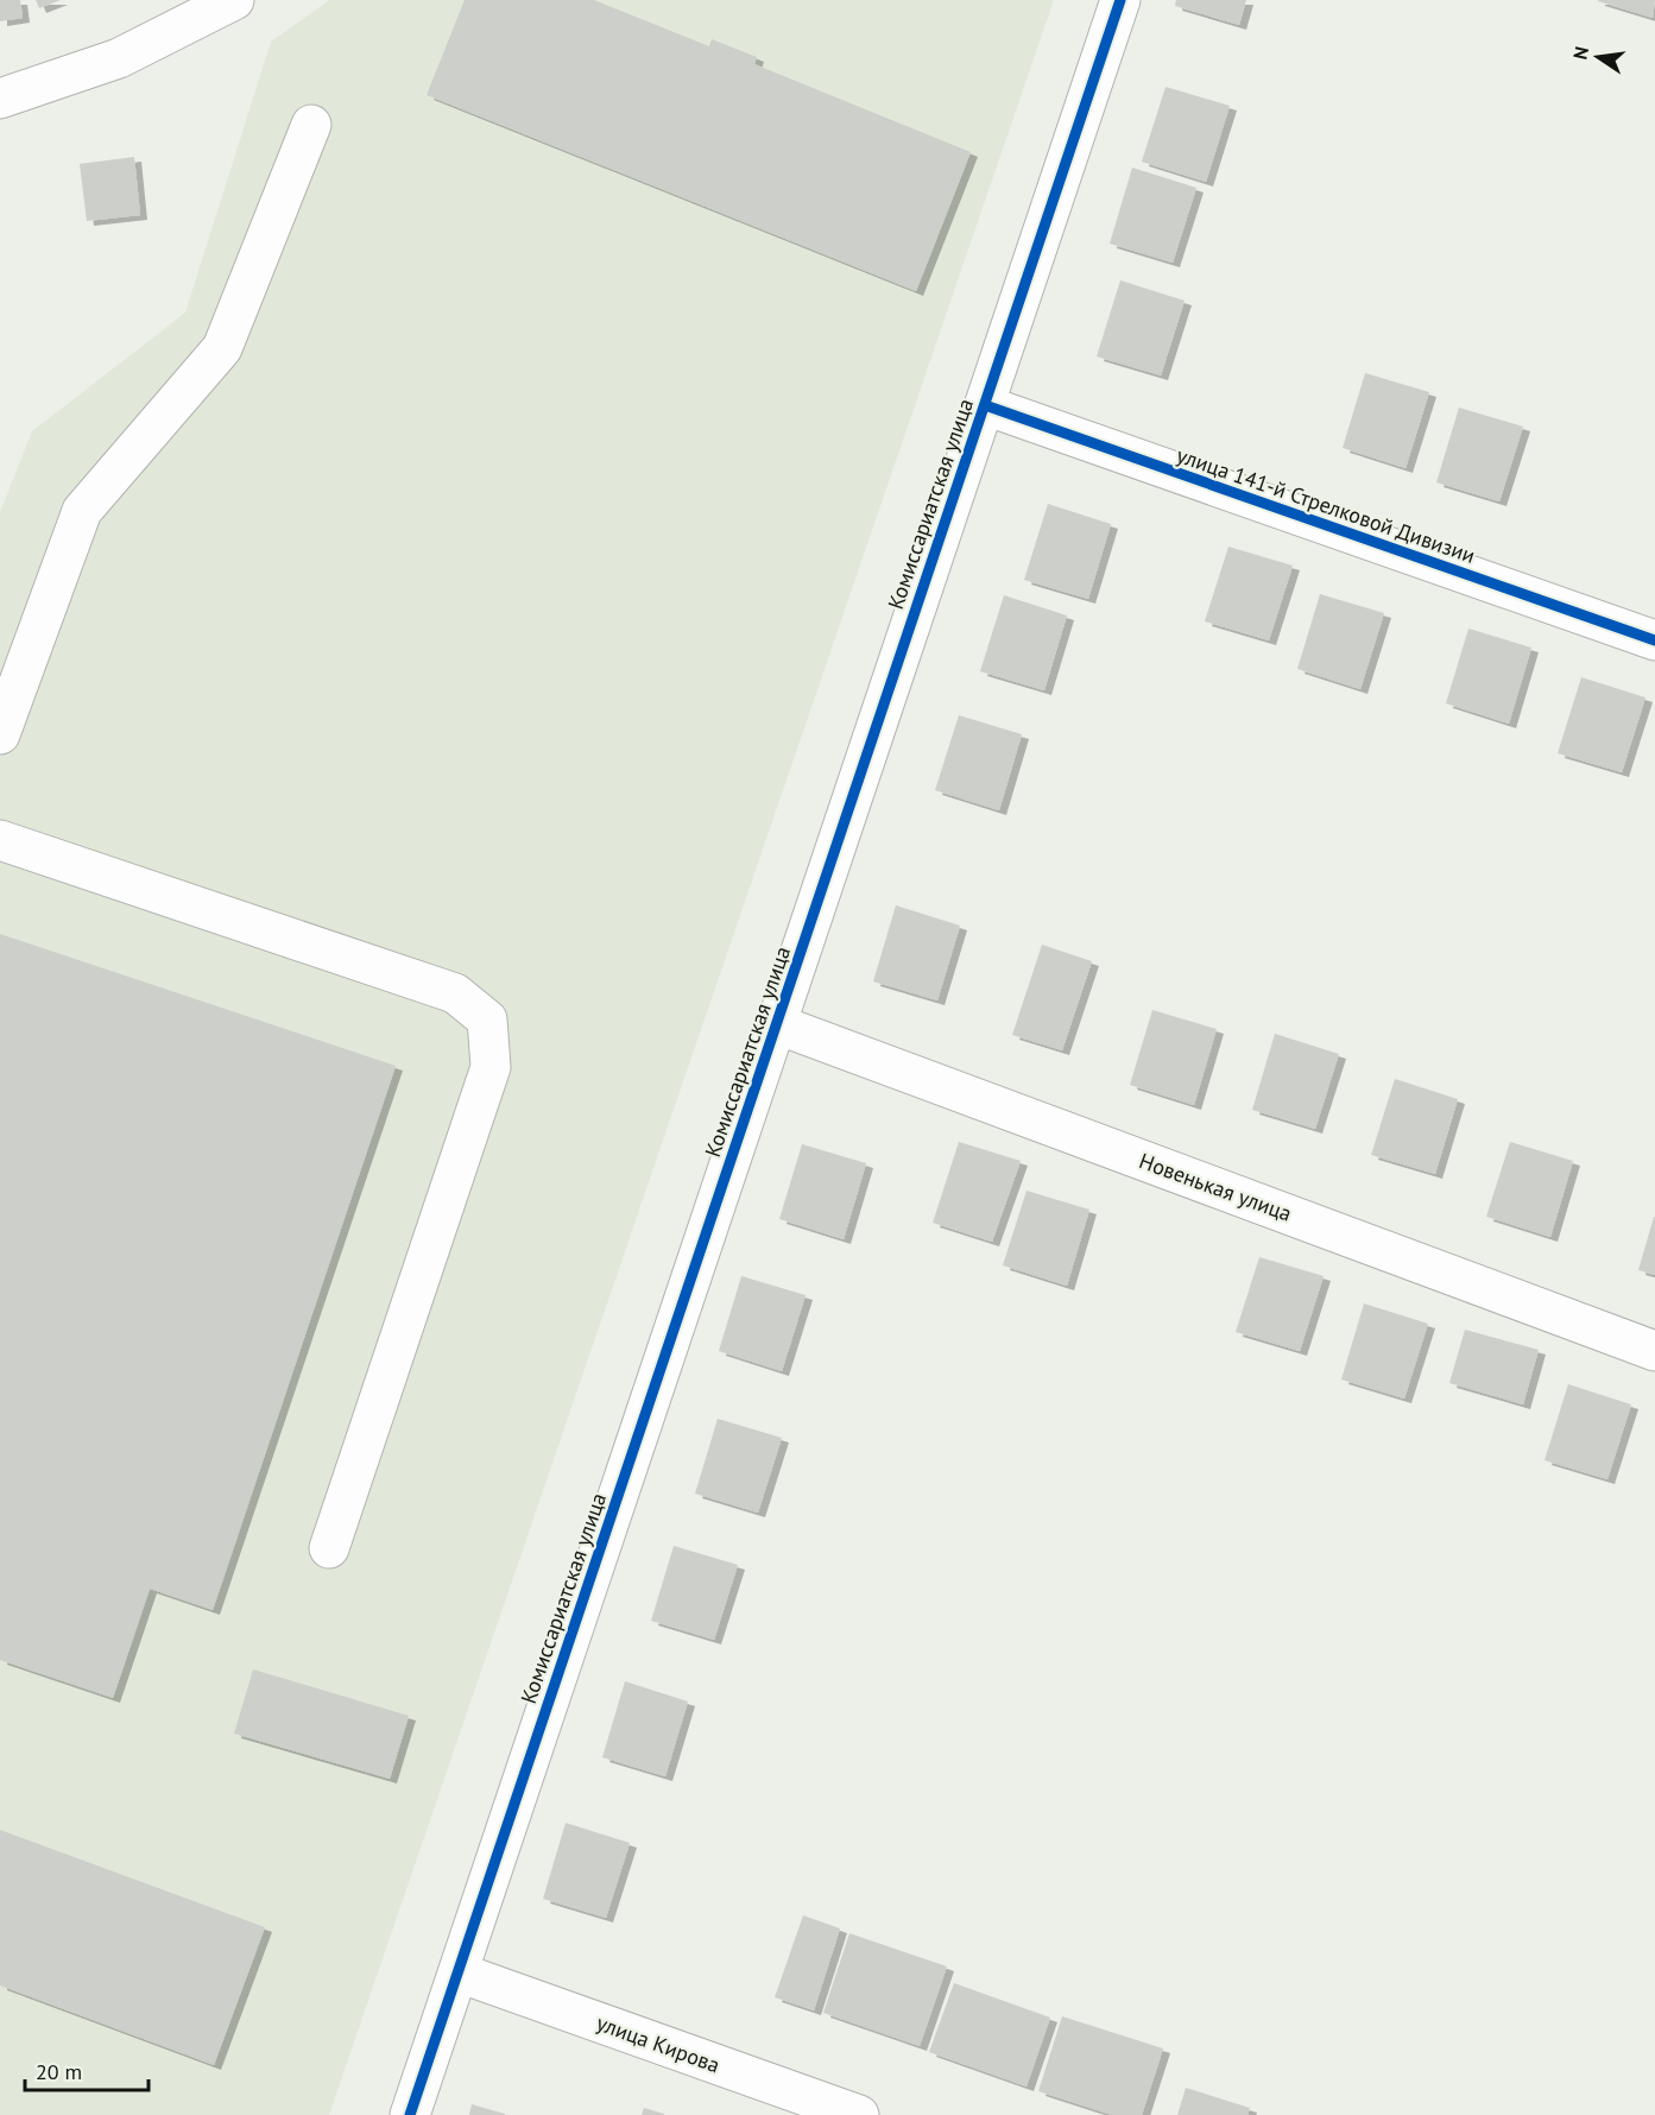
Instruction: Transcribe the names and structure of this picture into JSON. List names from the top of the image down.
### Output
{
  "streets": {
    "street": [
      "Комиссариатская улица",
      "улица 141-й Стрелковой Дивизии",
      "Новенькая улица",
      "улица Кирова"
    ]
  },
  "crossings": [
    ["Комиссариатская улица", "улица 141-й Стрелковой Дивизии"],
    ["Комиссариатская улица", "Новенькая улица"],
    ["Комиссариатская улица", "улица Кирова"]
  ],
  "scale_bar": "20 m",
  "north": "left"
}
